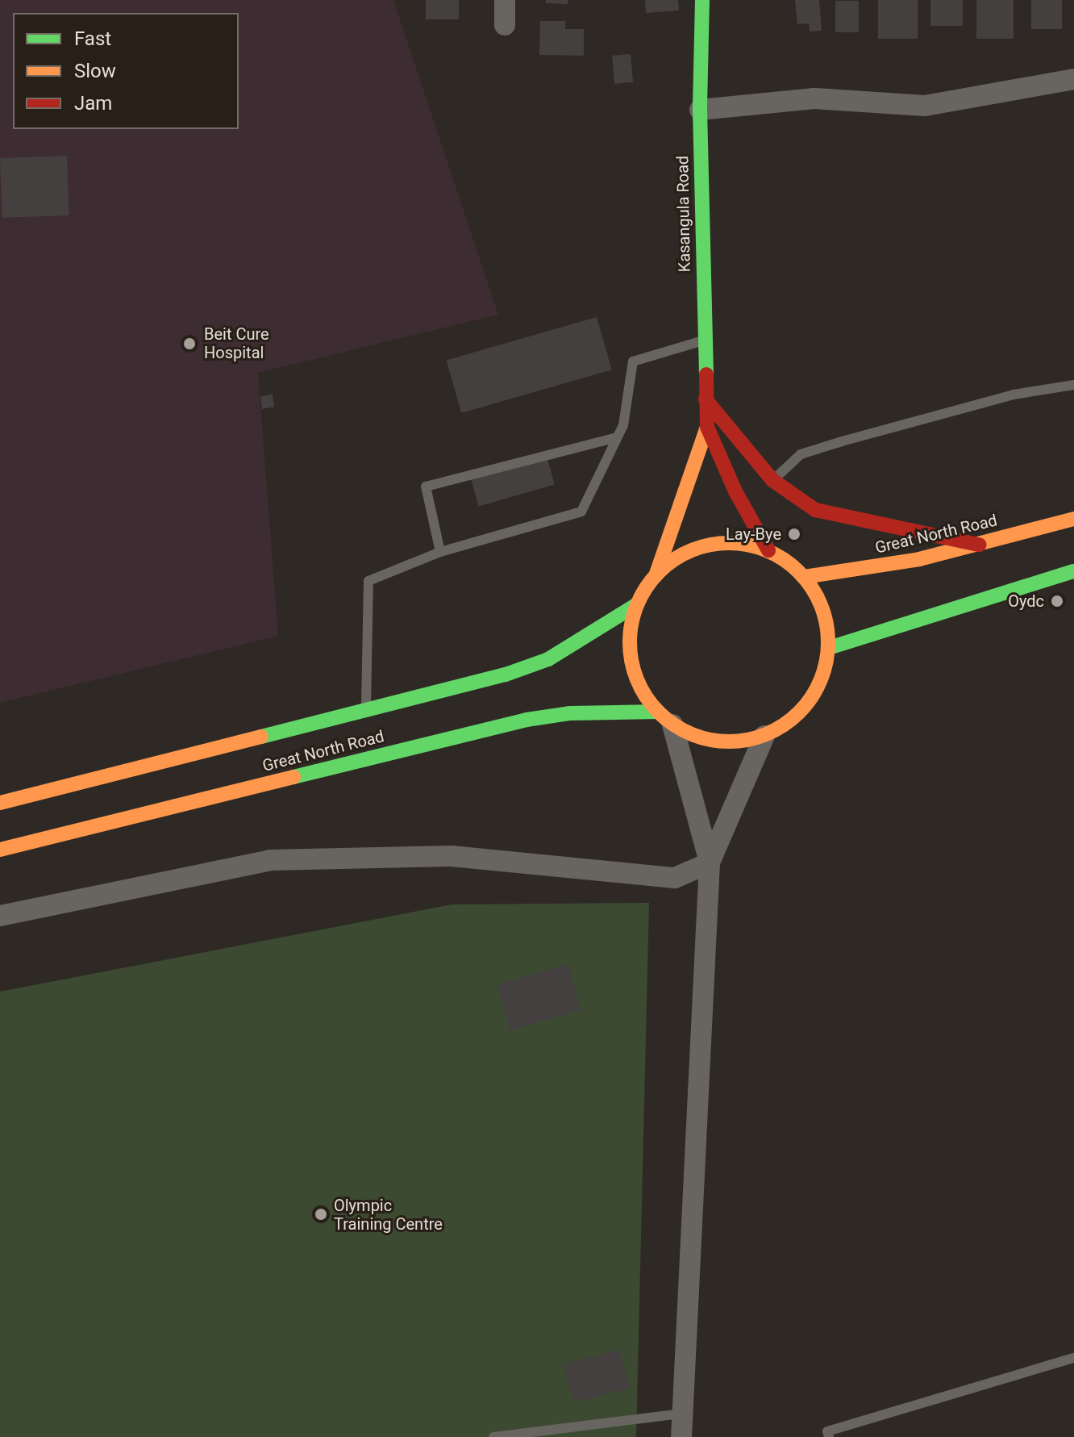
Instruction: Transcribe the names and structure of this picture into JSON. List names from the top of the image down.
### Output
{
  "streets": {
    "main road": ["Kasangula Road", "Great North Road"]
  },
  "crossings": [
    ["Kasangula Road", "Great North Road"]
  ],
  "places": [
    "Beit Cure Hospital",
    "Lay-Bye",
    "Oydc",
    "Olympic Training Centre"
  ],
  "legend": ["Fast", "Slow", "Jam"]
}
